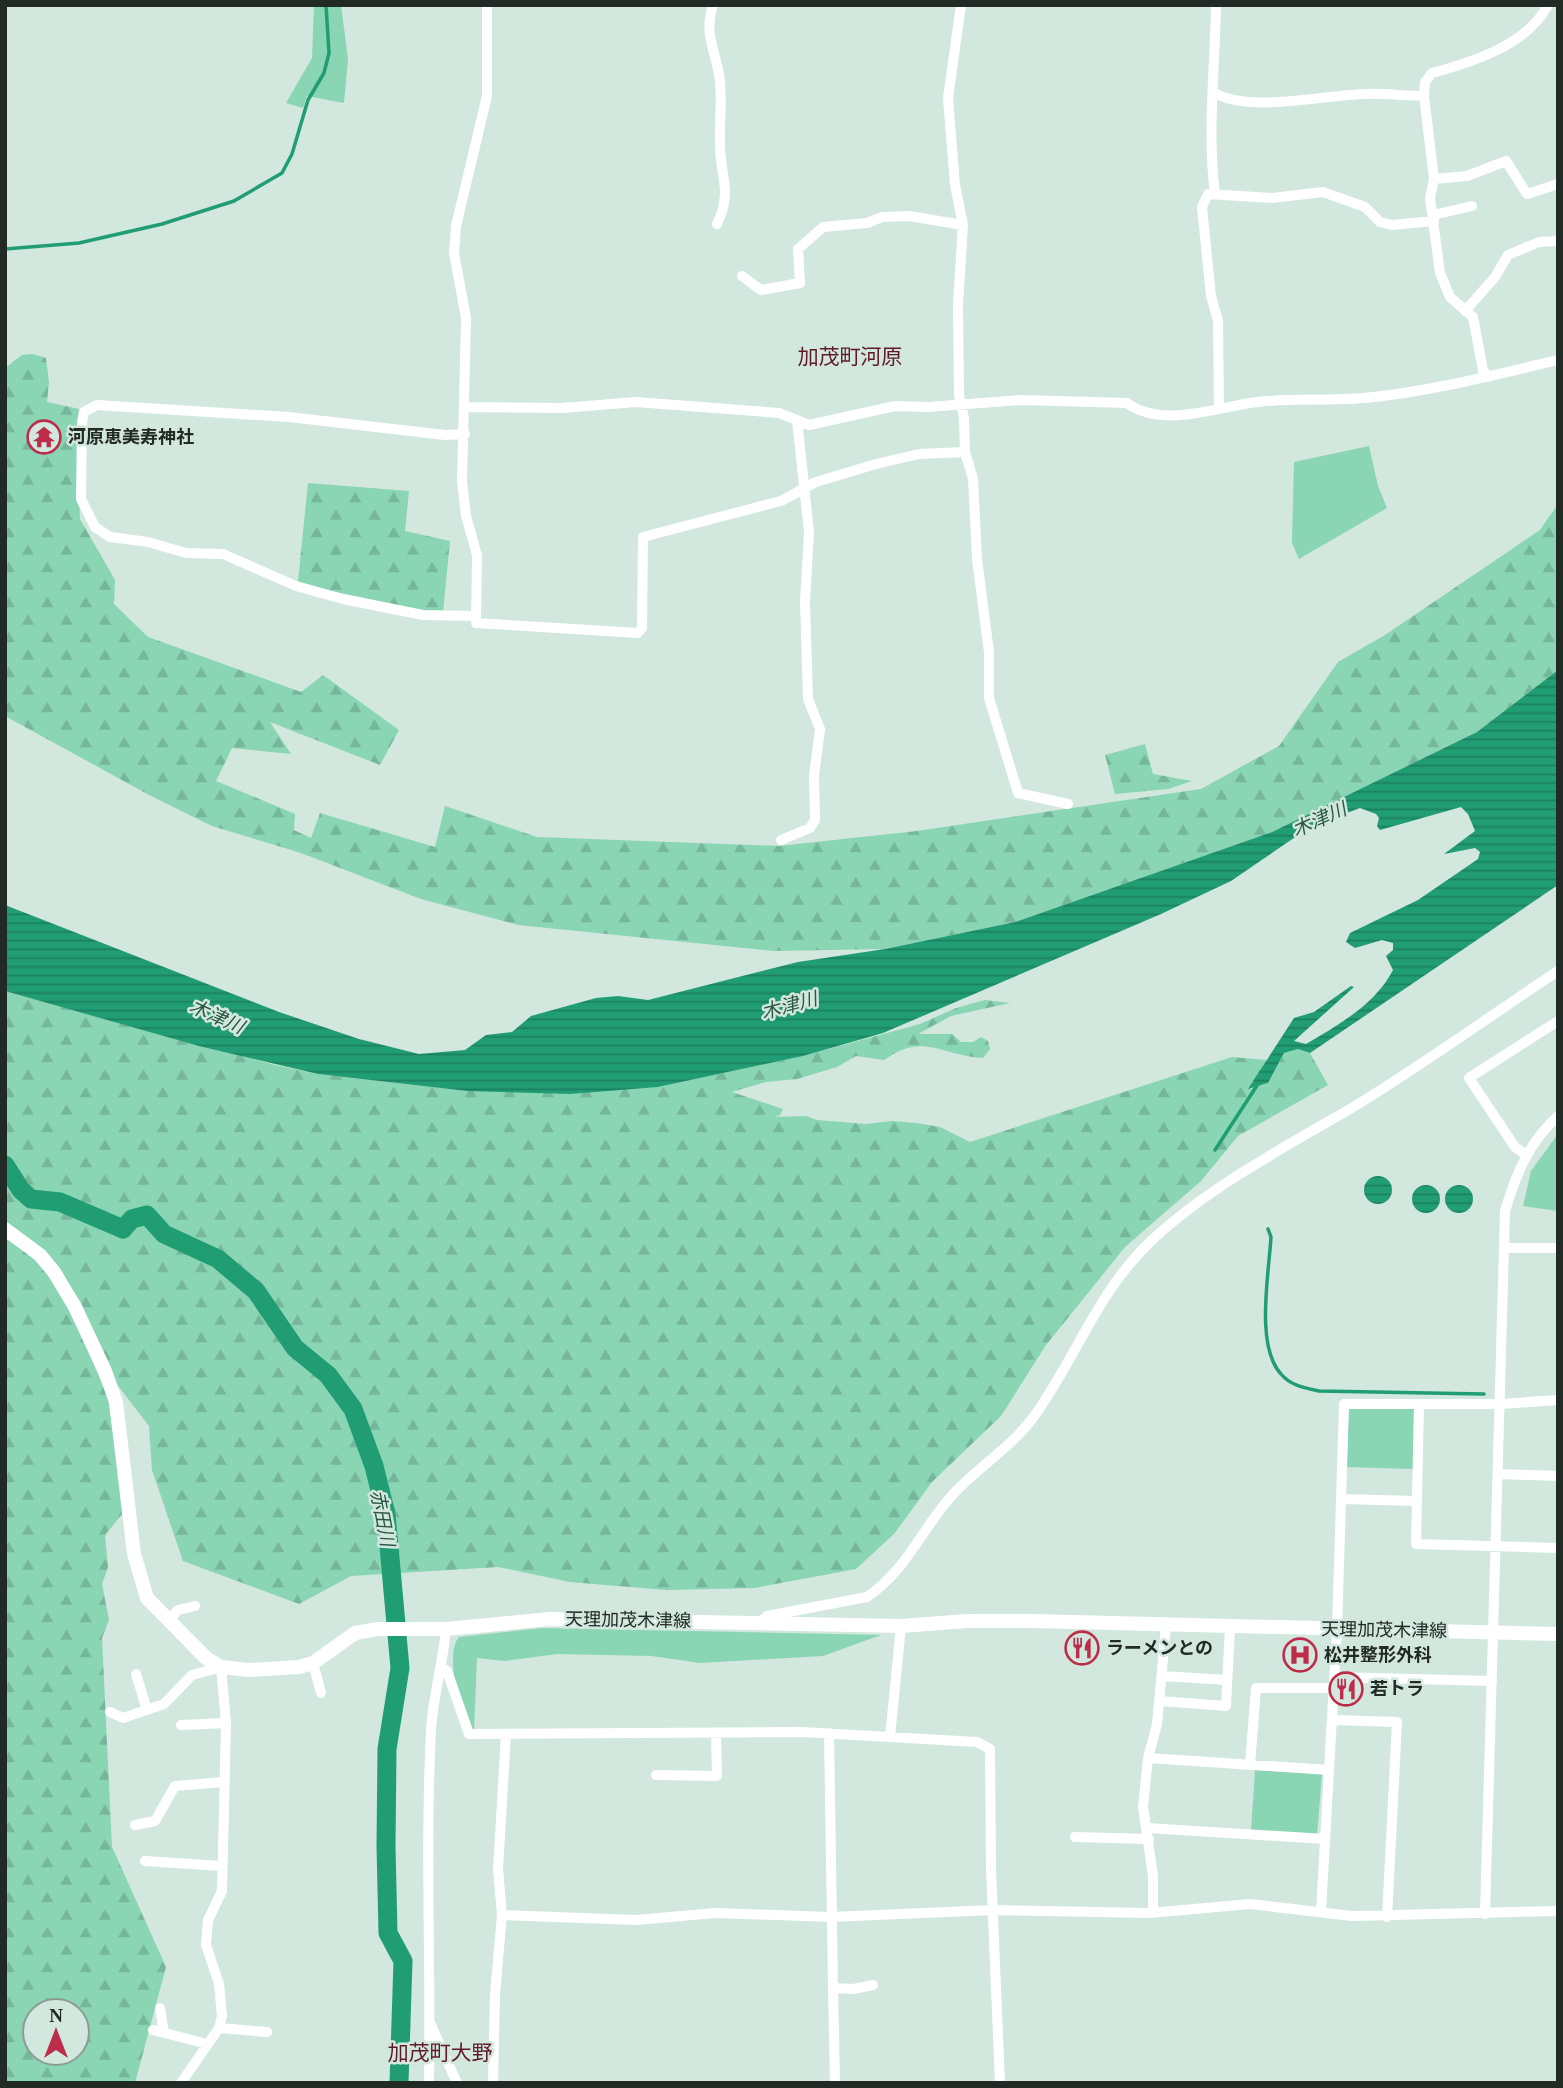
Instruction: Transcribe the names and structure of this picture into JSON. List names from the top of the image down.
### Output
{
  "streets": {
    "main road": ["天理加茂木津線"]
  },
  "districts": ["加茂町河原", "加茂町大野"],
  "water": ["木津川", "赤田川"],
  "places": {
    "temple": ["河原恵美寿神社"],
    "restaurant": ["ラーメンとの", "若トラ"],
    "hospital": ["松井整形外科"]
  },
  "north": "top"
}
